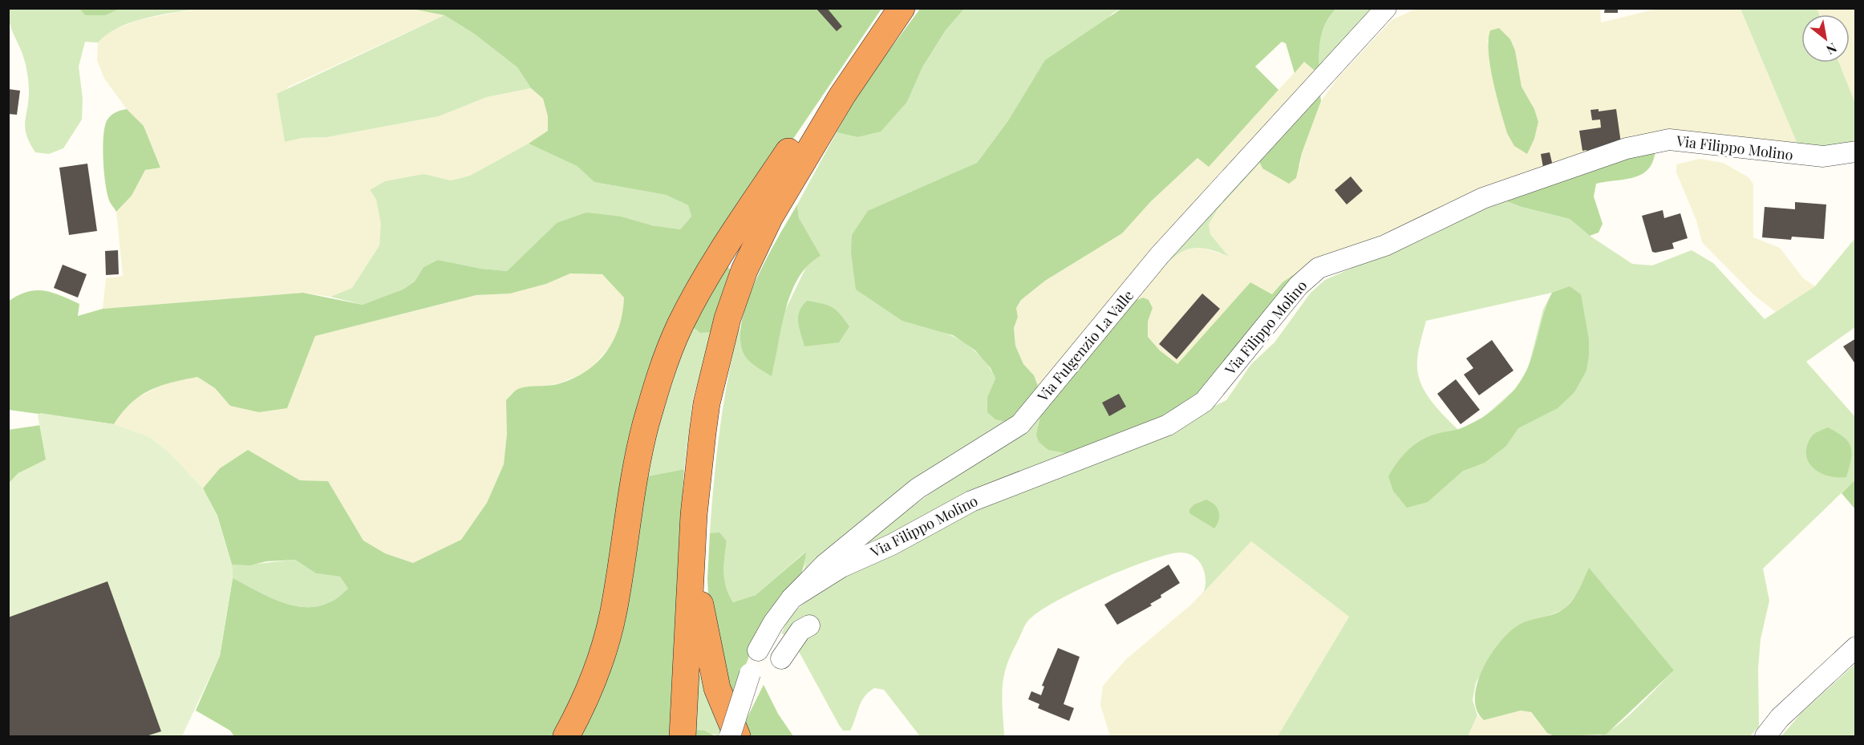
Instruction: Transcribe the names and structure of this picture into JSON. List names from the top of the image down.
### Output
{
  "streets": {
    "street": ["Via Filippo Molino", "Via Fulgenzio La Valle"]
  },
  "crossings": [
    ["Via Filippo Molino", "Via Fulgenzio La Valle"]
  ],
  "north": "bottom right"
}
